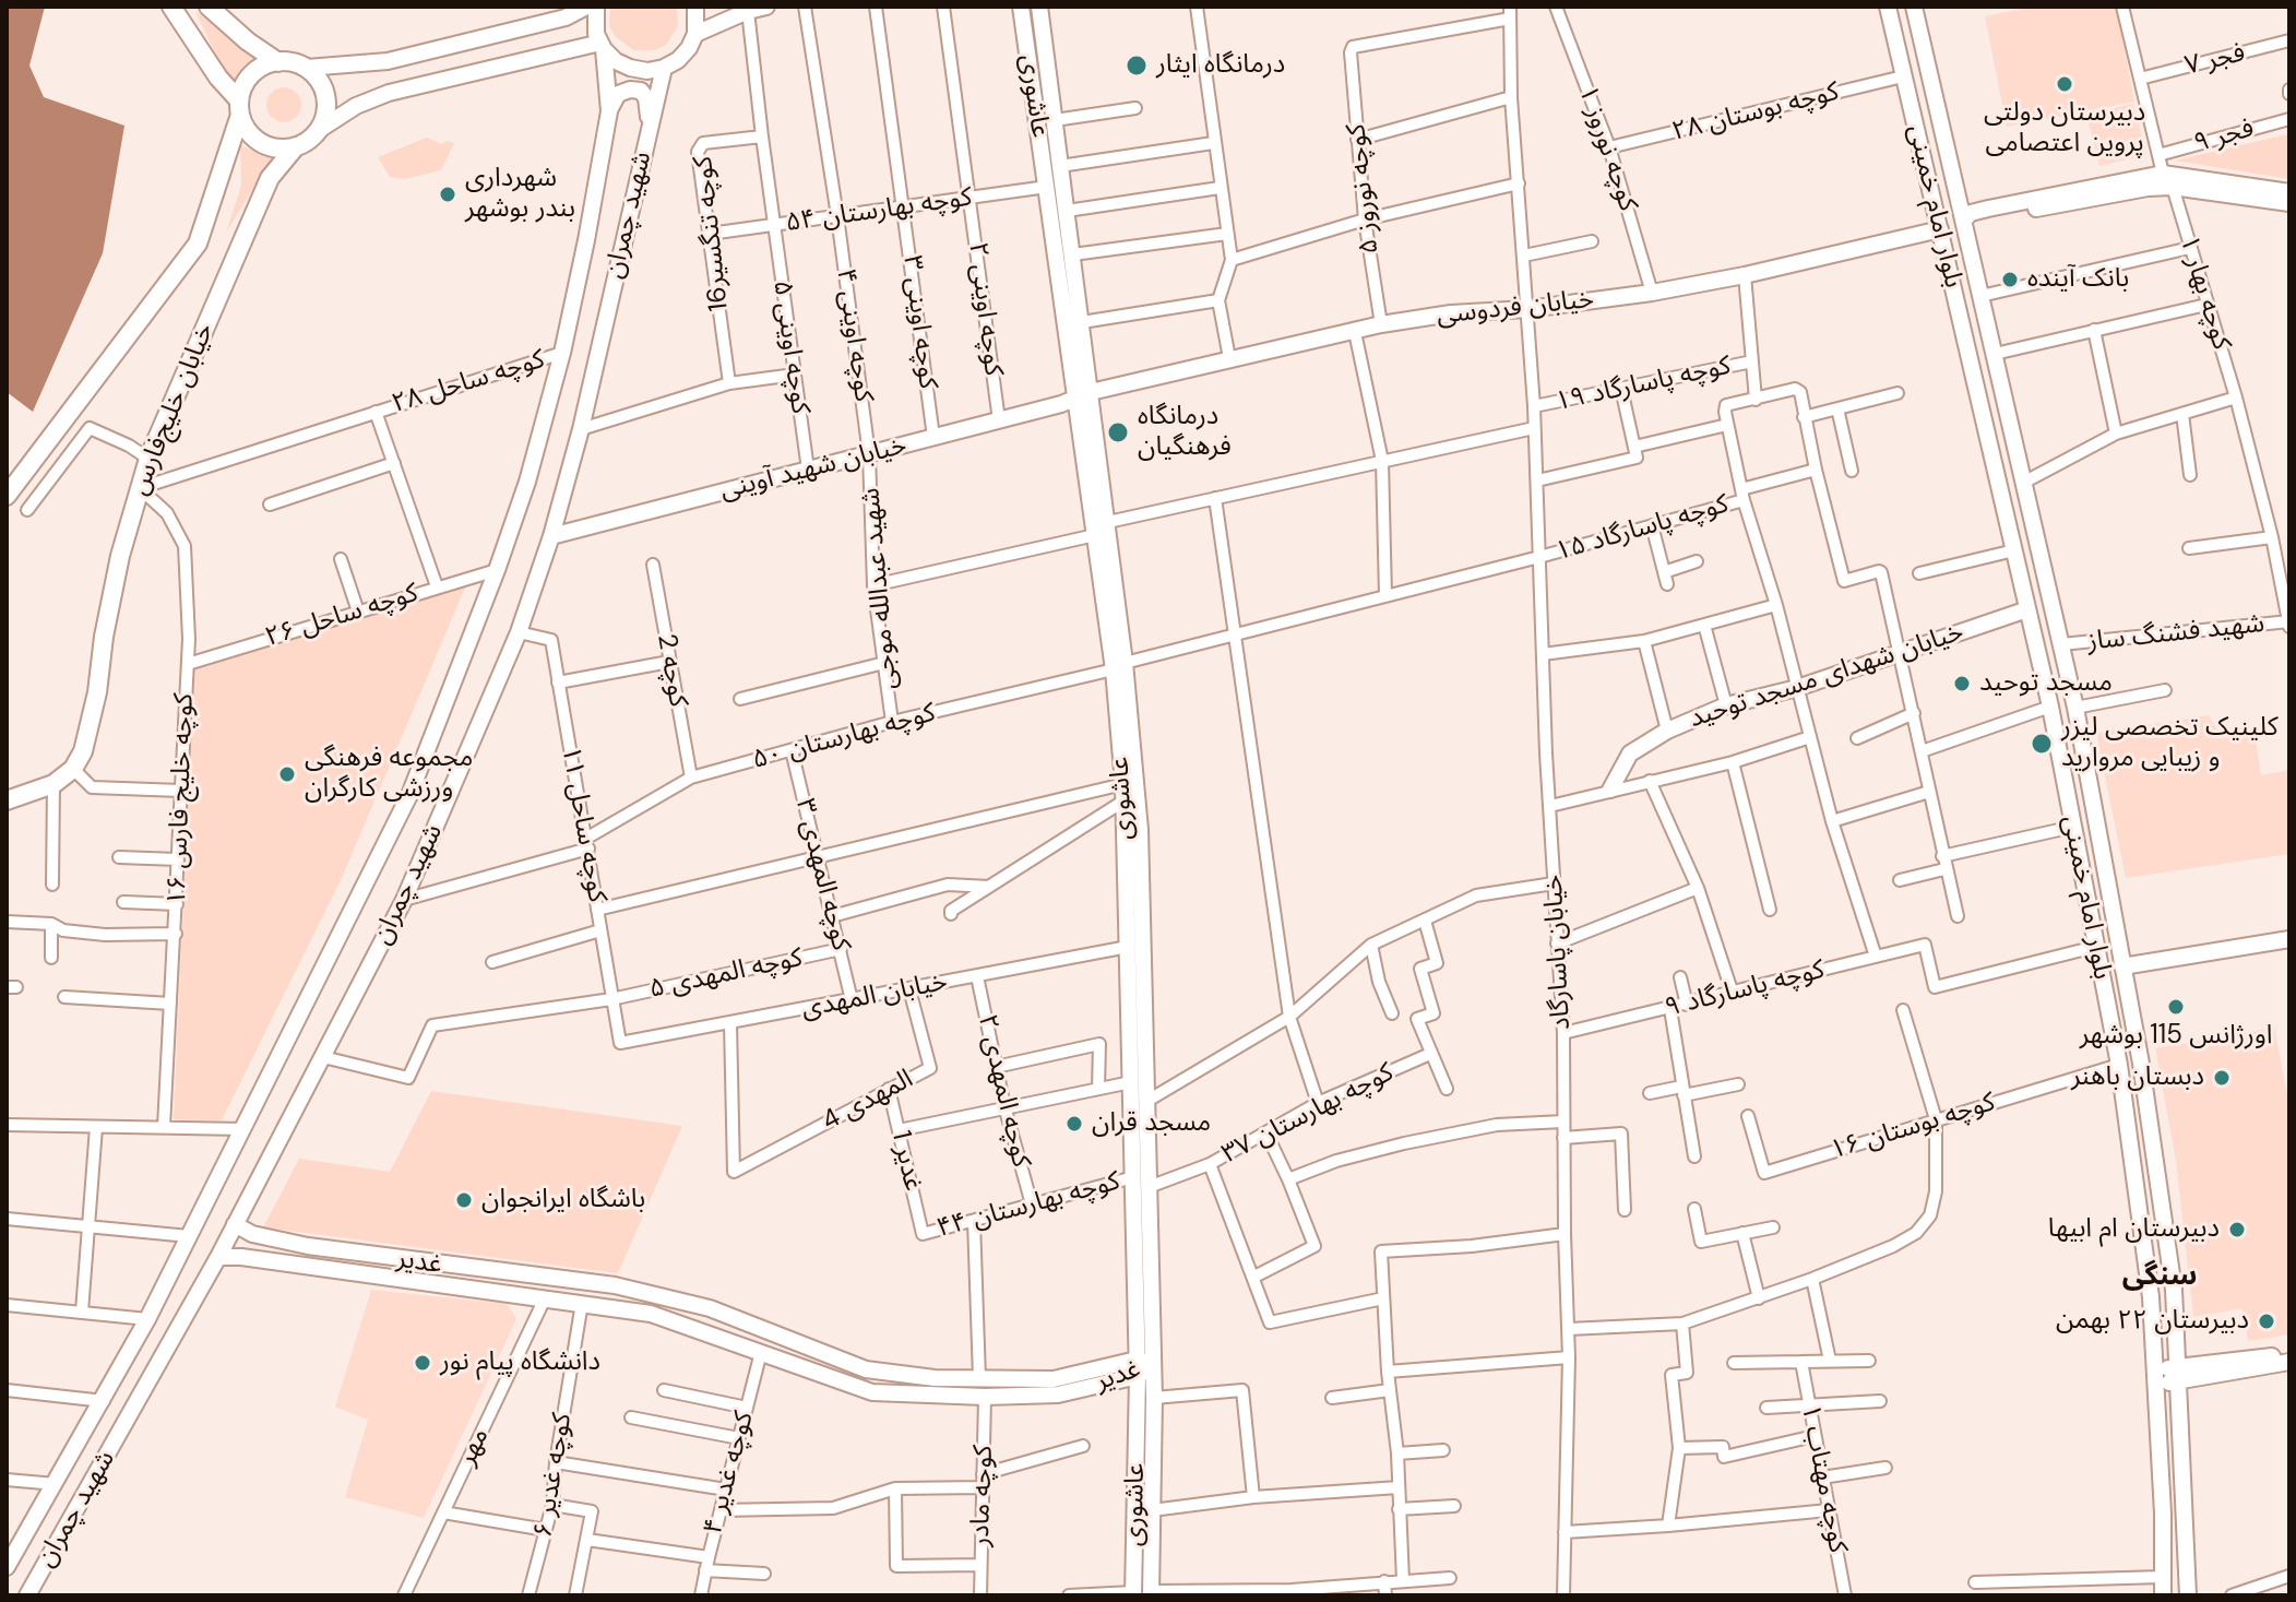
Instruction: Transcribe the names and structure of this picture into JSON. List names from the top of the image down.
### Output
{
  "streets": {
    "main road": ["خیابان خلیج‌فارس"],
    "street": [
      "فجر ۷",
      "عاشوری",
      "کوچه بوستان ۲۸",
      "فجر ۹",
      "کوچه نوروز ۱",
      "کوچه نوروز ۵",
      "بلوار امام خمینی",
      "کوچه بهارستان ۵۴",
      "شهید چمران",
      "کوچه تنگسیر16",
      "کوچه بهار ۱",
      "خیابان فردوسی",
      "کوچه اوینی ۲",
      "کوچه اوینی ۳",
      "کوچه اوینی ۴",
      "کوچه اوینی ۵",
      "کوچه ساحل ۲۸",
      "کوچه پاسارگاد ۱۹",
      "خیابان شهید آوینی",
      "کوچه پاسارگاد ۱۵",
      "شهید عبدالله موجی",
      "کوچه ساحل ۲۶",
      "شهید فشنگ ساز",
      "کوچه 2",
      "خیابان شهدای مسجد توحید",
      "کوچه بهارستان ۵۰",
      "کوچه خلیج فارس ۱۶",
      "کوچه ساحل ۱۱",
      "کوچه المهدی ۳",
      "خیابان پاسارگاد",
      "کوچه المهدی ۵",
      "کوچه پاسارگاد ۹",
      "خیابان المهدی",
      "کوچه المهدی ۲",
      "المهدی 4",
      "کوچه بهارستان ۳۷",
      "کوچه بوستان ۱۶",
      "غدیر 1",
      "کوچه بهارستان ۴۴",
      "غدیر",
      "مهر",
      "کوچه غدیر ۴",
      "کوچه غدیر ۶",
      "کوچه مهتاب ۱",
      "کوچه مادر"
    ]
  },
  "crossings": [
    ["فجر ۷", "کوچه بهار ۱"],
    ["عاشوری", "کوچه بهارستان ۵۴"],
    ["عاشوری", "خیابان فردوسی"],
    ["عاشوری", "خیابان شهید آوینی"],
    ["عاشوری", "کوچه بهارستان ۵۰"],
    ["عاشوری", "خیابان المهدی"],
    ["عاشوری", "کوچه بهارستان ۳۷"],
    ["عاشوری", "کوچه بهارستان ۴۴"],
    ["عاشوری", "غدیر"],
    ["کوچه بوستان ۲۸", "کوچه نوروز ۱"],
    ["کوچه بوستان ۲۸", "بلوار امام خمینی"],
    ["فجر ۹", "کوچه بهار ۱"],
    ["کوچه نوروز ۱", "خیابان فردوسی"],
    ["کوچه نوروز ۵", "خیابان فردوسی"],
    ["کوچه نوروز ۵", "خیابان پاسارگاد"],
    ["بلوار امام خمینی", "خیابان فردوسی"],
    ["بلوار امام خمینی", "شهید فشنگ ساز"],
    ["بلوار امام خمینی", "خیابان شهدای مسجد توحید"],
    ["بلوار امام خمینی", "کوچه پاسارگاد ۹"],
    ["بلوار امام خمینی", "کوچه بوستان ۱۶"],
    ["کوچه بهارستان ۵۴", "کوچه تنگسیر16"],
    ["کوچه بهارستان ۵۴", "کوچه اوینی ۲"],
    ["کوچه بهارستان ۵۴", "کوچه اوینی ۳"],
    ["کوچه بهارستان ۵۴", "کوچه اوینی ۴"],
    ["کوچه بهارستان ۵۴", "کوچه اوینی ۵"],
    ["شهید چمران", "کوچه ساحل ۲۸"],
    ["شهید چمران", "خیابان شهید آوینی"],
    ["شهید چمران", "کوچه ساحل ۲۶"],
    ["شهید چمران", "کوچه بهارستان ۵۰"],
    ["شهید چمران", "کوچه ساحل ۱۱"],
    ["شهید چمران", "کوچه المهدی ۵"],
    ["شهید چمران", "غدیر"],
    ["کوچه تنگسیر16", "کوچه اوینی ۵"],
    ["کوچه بهار ۱", "شهید فشنگ ساز"],
    ["خیابان فردوسی", "خیابان شهید آوینی"],
    ["خیابان فردوسی", "خیابان پاسارگاد"],
    ["کوچه اوینی ۲", "خیابان شهید آوینی"],
    ["کوچه اوینی ۳", "خیابان شهید آوینی"],
    ["کوچه اوینی ۴", "خیابان شهید آوینی"],
    ["کوچه اوینی ۴", "شهید عبدالله موجی"],
    ["کوچه اوینی ۵", "خیابان شهید آوینی"],
    ["کوچه ساحل ۲۸", "خیابان خلیج‌فارس"],
    ["کوچه ساحل ۲۸", "کوچه خلیج فارس ۱۶"],
    ["کوچه پاسارگاد ۱۹", "خیابان پاسارگاد"],
    ["خیابان خلیج‌فارس", "کوچه خلیج فارس ۱۶"],
    ["خیابان شهید آوینی", "شهید عبدالله موجی"],
    ["کوچه پاسارگاد ۱۵", "کوچه بهارستان ۵۰"],
    ["کوچه پاسارگاد ۱۵", "خیابان پاسارگاد"],
    ["شهید عبدالله موجی", "کوچه بهارستان ۵۰"],
    ["کوچه ساحل ۲۶", "کوچه خلیج فارس ۱۶"],
    ["کوچه 2", "کوچه بهارستان ۵۰"],
    ["کوچه بهارستان ۵۰", "کوچه ساحل ۱۱"],
    ["کوچه بهارستان ۵۰", "کوچه المهدی ۳"],
    ["کوچه ساحل ۱۱", "کوچه المهدی ۵"],
    ["کوچه ساحل ۱۱", "خیابان المهدی"],
    ["کوچه المهدی ۳", "کوچه المهدی ۵"],
    ["کوچه المهدی ۳", "خیابان المهدی"],
    ["خیابان پاسارگاد", "کوچه پاسارگاد ۹"],
    ["خیابان المهدی", "کوچه المهدی ۲"],
    ["خیابان المهدی", "المهدی 4"],
    ["کوچه المهدی ۲", "کوچه بهارستان ۴۴"],
    ["المهدی 4", "غدیر 1"],
    ["غدیر 1", "کوچه بهارستان ۴۴"],
    ["غدیر", "مهر"],
    ["غدیر", "کوچه غدیر ۴"],
    ["غدیر", "کوچه غدیر ۶"],
    ["غدیر", "کوچه مادر"]
  ],
  "districts": ["سنگی"],
  "places": [
    "درمانگاه ایثار",
    "دبیرستان دولتی پروین اعتصامی",
    "شهرداری بندر بوشهر",
    "بانک آینده",
    "درمانگاه فرهنگیان",
    "مسجد توحید",
    "کلینیک تخصصی لیزر و زیبایی مروارید",
    "مجموعه فرهنگی ورزشی کارگران",
    "اورژانس 115 بوشهر",
    "دبستان باهنر",
    "مسجد قران",
    "باشگاه ایرانجوان",
    "دبیرستان ام ابیها",
    "دبیرستان ۲۲ بهمن",
    "دانشگاه پیام نور"
  ]
}
